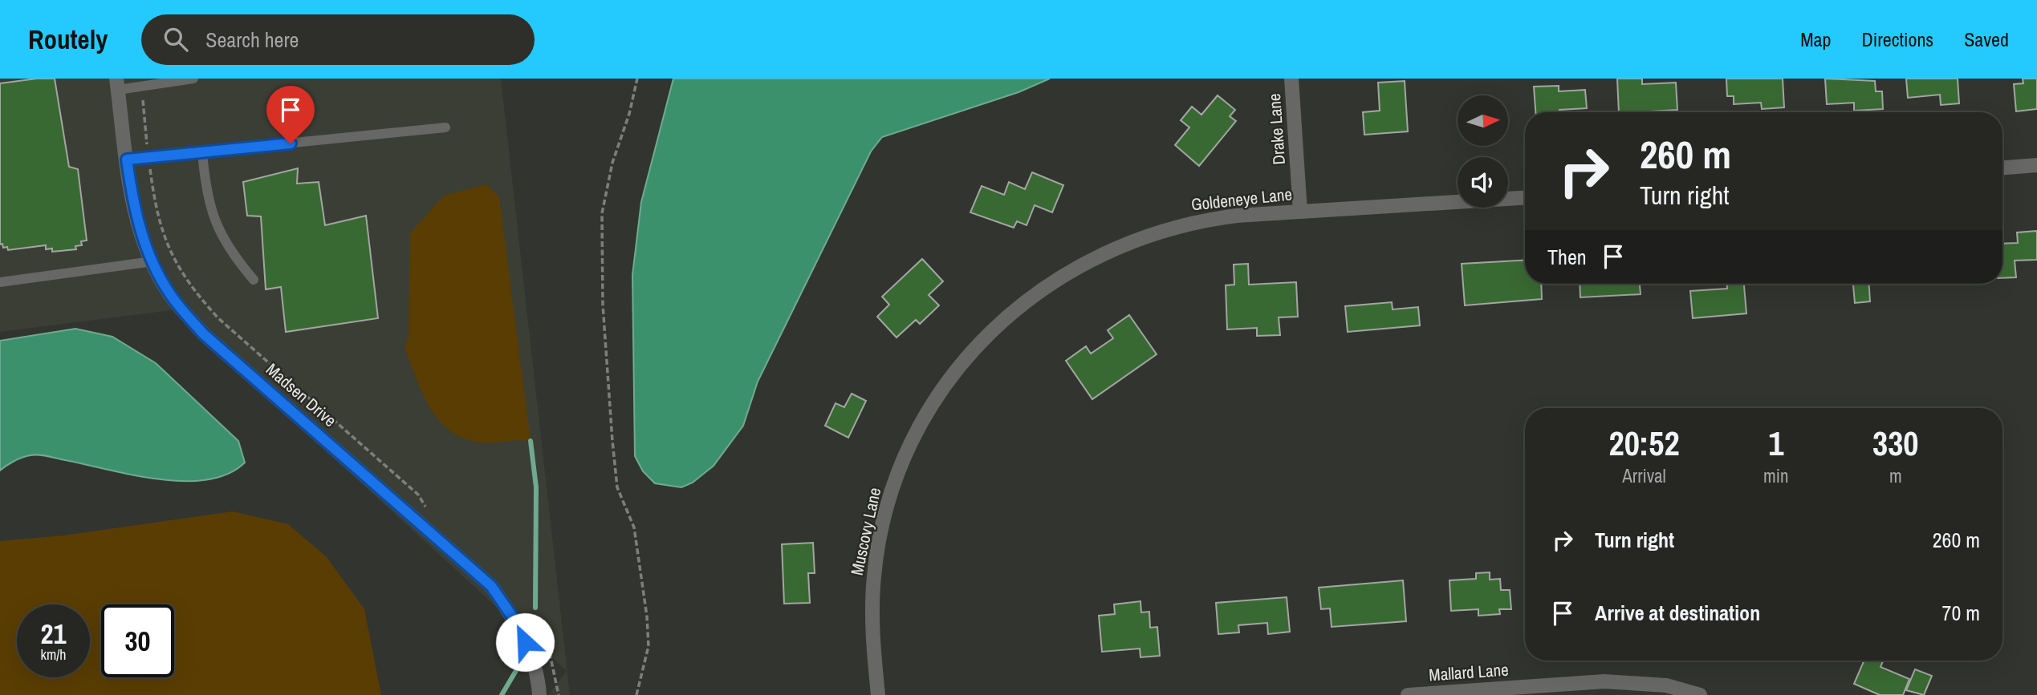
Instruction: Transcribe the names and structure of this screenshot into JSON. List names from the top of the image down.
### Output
{
  "streets": {
    "street": [
      "Drake Lane",
      "Goldeneye Lane",
      "Madsen Drive",
      "Muscovy Lane",
      "Mallard Lane"
    ]
  },
  "crossings": [
    ["Drake Lane", "Goldeneye Lane"],
    ["Goldeneye Lane", "Muscovy Lane"]
  ],
  "north": "right",
  "page": {
    "header": "Routely",
    "search": "Search here",
    "nav": ["Map", "Directions", "Saved"],
    "turn": ["260 m", "Turn right"],
    "then": "Then",
    "eta": [
      "20:52",
      "Arrival",
      "1",
      "min",
      "330",
      "m"
    ],
    "list": [
      {
        "name": "Turn right",
        "value": "260 m"
      },
      {
        "name": "Arrive at destination",
        "value": "70 m"
      }
    ],
    "speed": "21 km/h",
    "limit": "30"
  }
}
